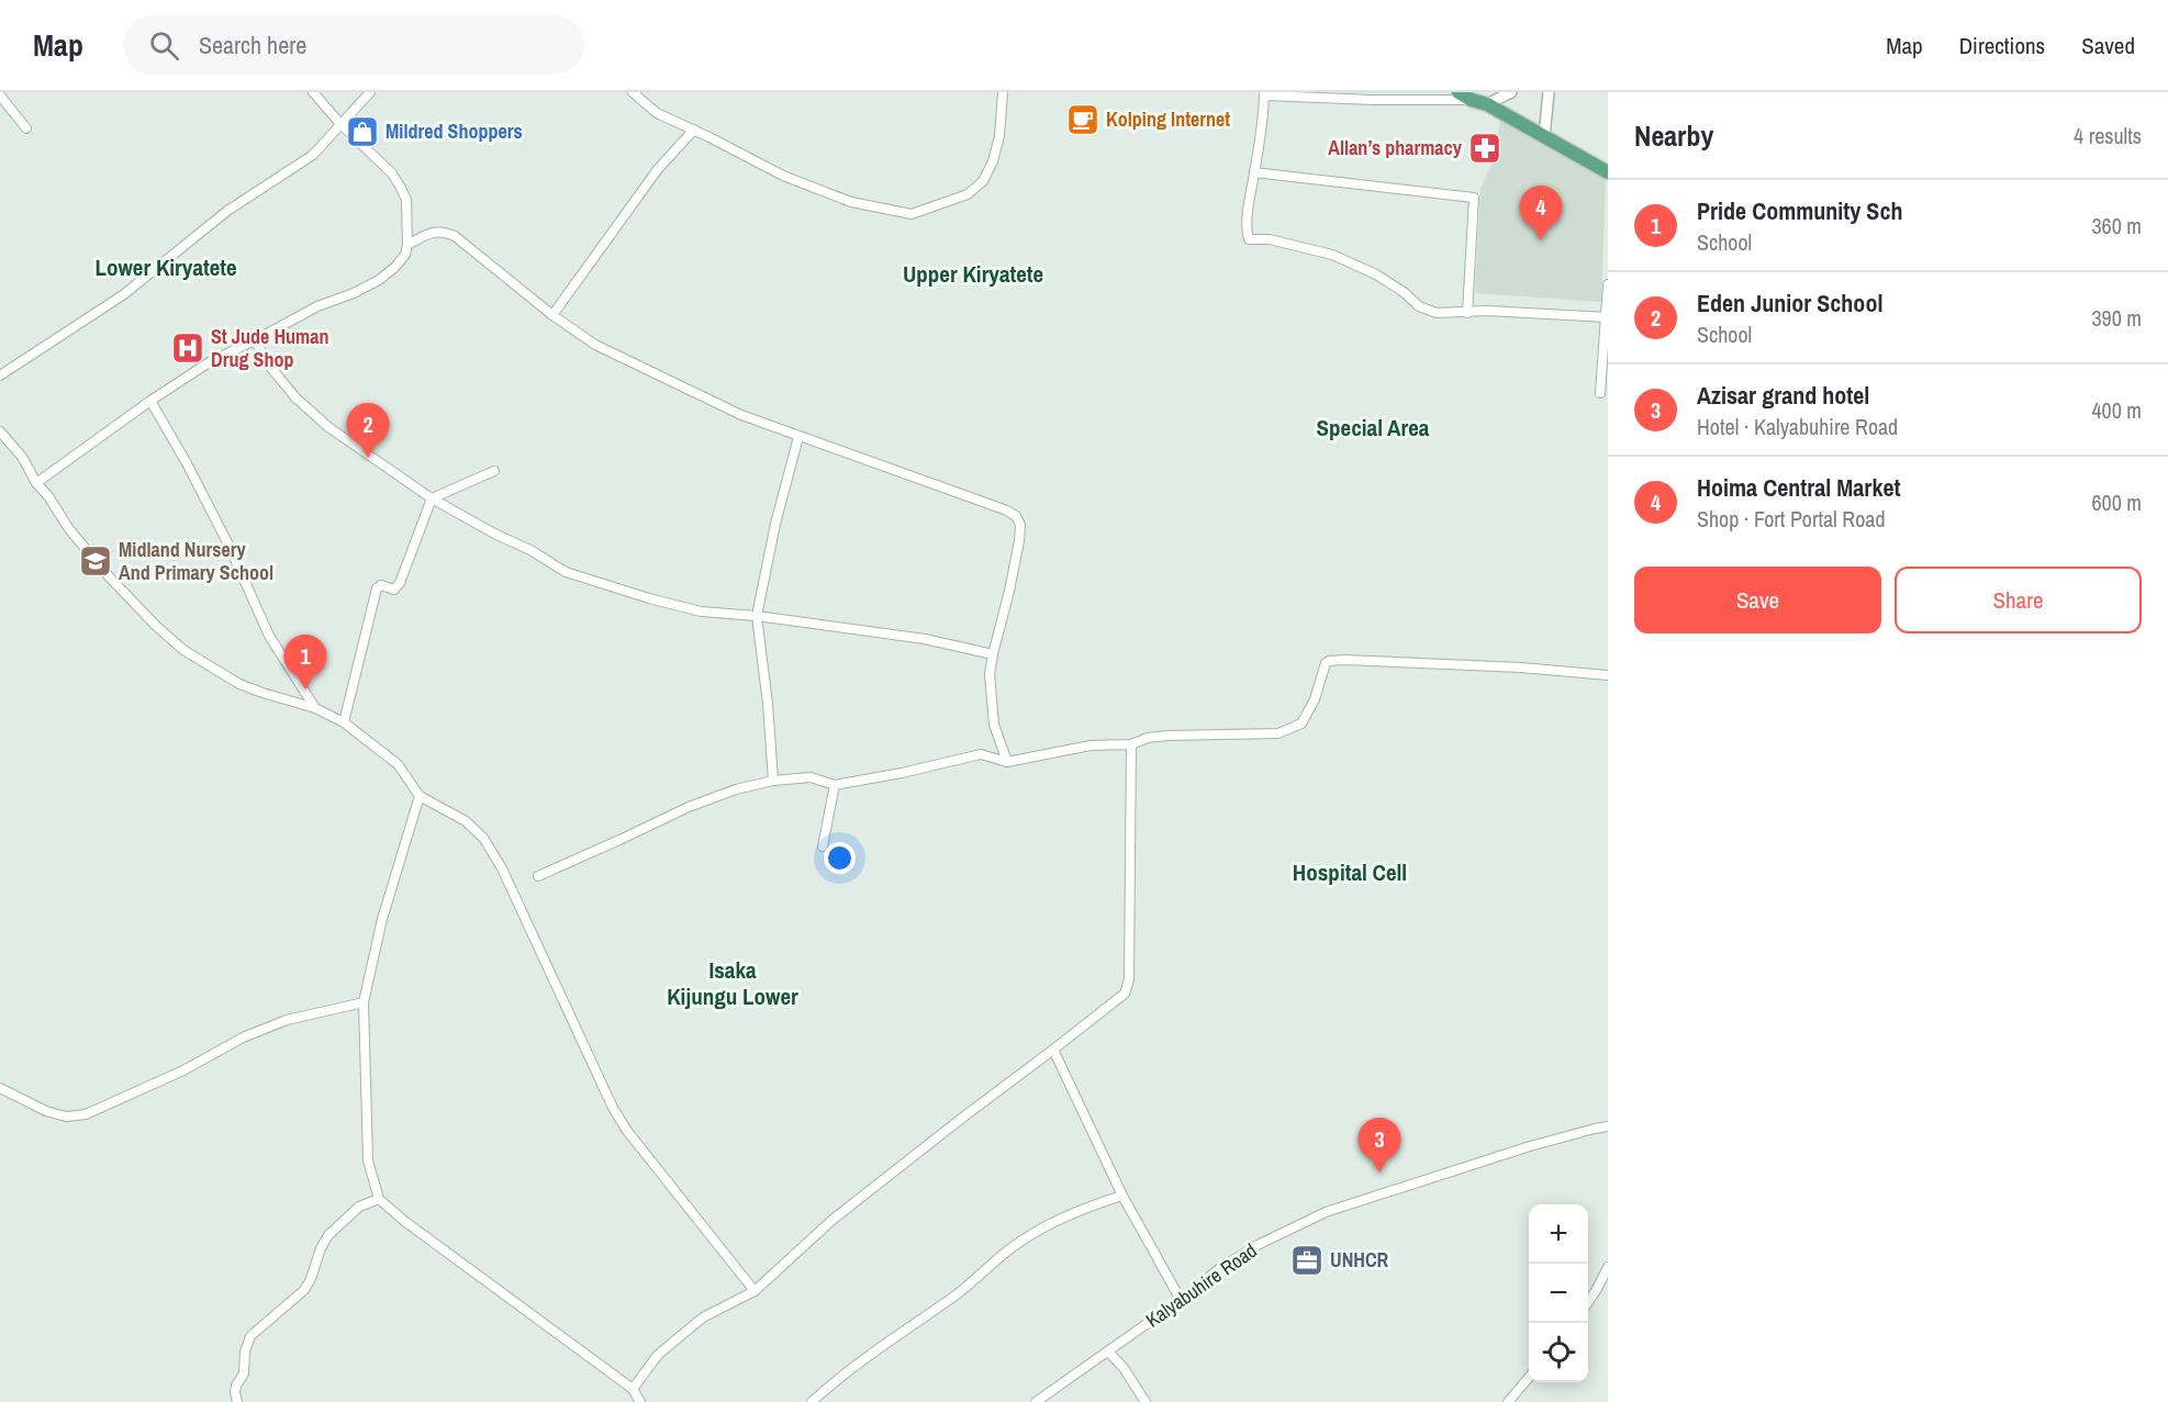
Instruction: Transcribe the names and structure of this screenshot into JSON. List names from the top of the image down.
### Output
{
  "streets": {
    "street": ["Kalyabuhire Road"]
  },
  "districts": [
    "Lower Kiryatete",
    "Upper Kiryatete",
    "Special Area",
    "Hospital Cell",
    "Isaka Kijungu Lower"
  ],
  "places": {
    "cafe": ["Kolping Internet"],
    "shop": ["Mildred Shoppers"],
    "pharmacy": ["Allan’s pharmacy"],
    "hospital": ["St Jude Human Drug Shop"],
    "school or university": ["Midland Nursery And Primary School"],
    "office": ["UNHCR"]
  },
  "page": {
    "header": "Map",
    "search": "Search here",
    "nav": ["Map", "Directions", "Saved"],
    "heading": ["Nearby", "4 results"],
    "list": [
      {
        "mark": "1",
        "name": "Pride Community Sch",
        "note": "School",
        "value": "360 m"
      },
      {
        "mark": "2",
        "name": "Eden Junior School",
        "note": "School",
        "value": "390 m"
      },
      {
        "mark": "3",
        "name": "Azisar grand hotel",
        "note": "Hotel · Kalyabuhire Road",
        "value": "400 m"
      },
      {
        "mark": "4",
        "name": "Hoima Central Market",
        "note": "Shop · Fort Portal Road",
        "value": "600 m"
      }
    ],
    "pins": [
      "4",
      "2",
      "1",
      "3"
    ],
    "buttons": ["Save", "Share"],
    "map_buttons": ["+", "−"]
  }
}
